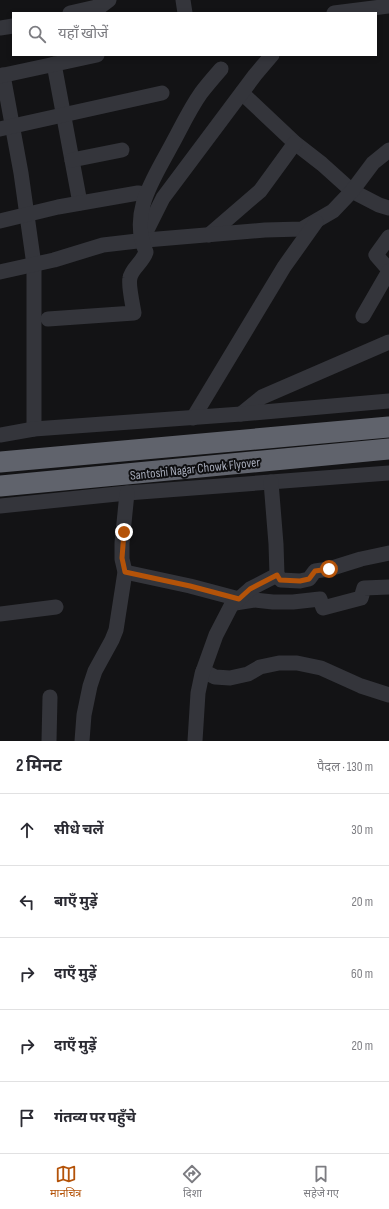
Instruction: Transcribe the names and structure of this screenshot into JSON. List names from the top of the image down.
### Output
{
  "streets": {
    "highway": ["Santoshi Nagar Chowk Flyover"]
  },
  "page": {
    "search": "यहाँ खोजें",
    "heading": ["2 मिनट", "पैदल · 130 m"],
    "list": [
      ["सीधे चलें", "30 m"],
      ["बाएँ मुड़ें", "20 m"],
      ["दाएँ मुड़ें", "60 m"],
      ["दाएँ मुड़ें", "20 m"],
      "गंतव्य पर पहुँचे"
    ],
    "nav": ["मानचित्र", "दिशा", "सहेजे गए"]
  }
}
